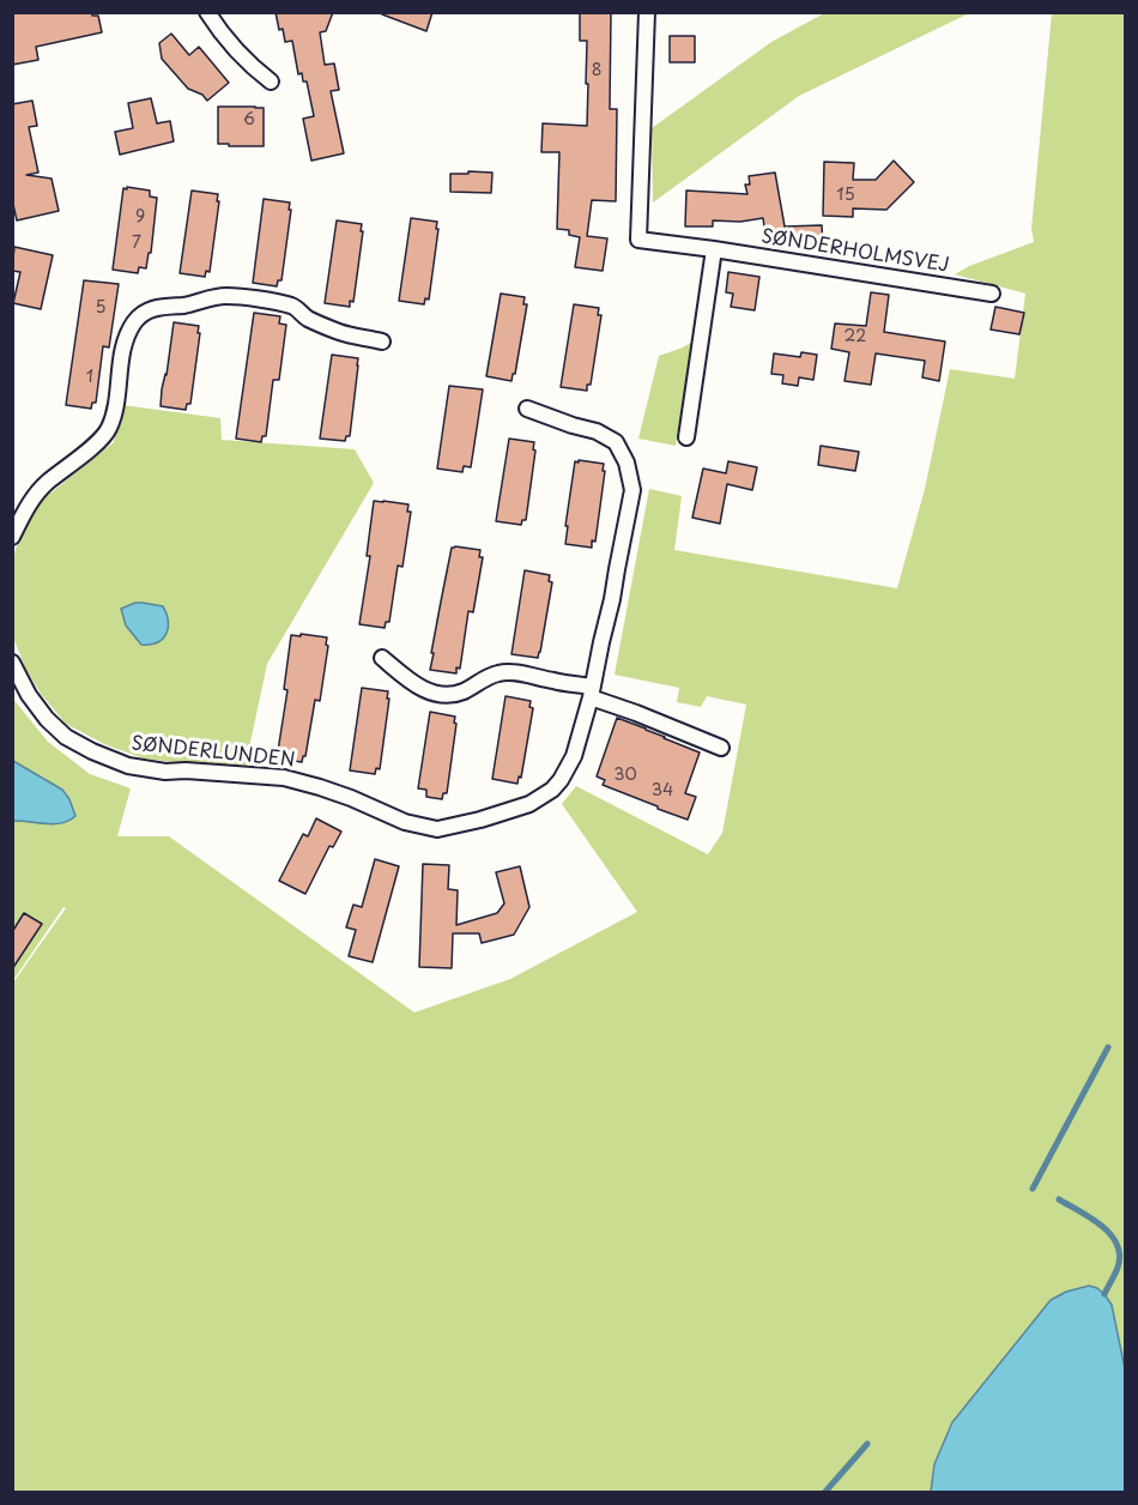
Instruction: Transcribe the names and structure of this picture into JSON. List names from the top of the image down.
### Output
{
  "streets": {
    "street": ["SØNDERHOLMSVEJ", "SØNDERLUNDEN"]
  },
  "house_numbers": [
    "8",
    "6",
    "15",
    "9",
    "7",
    "5",
    "22",
    "1",
    "30",
    "34"
  ]
}
